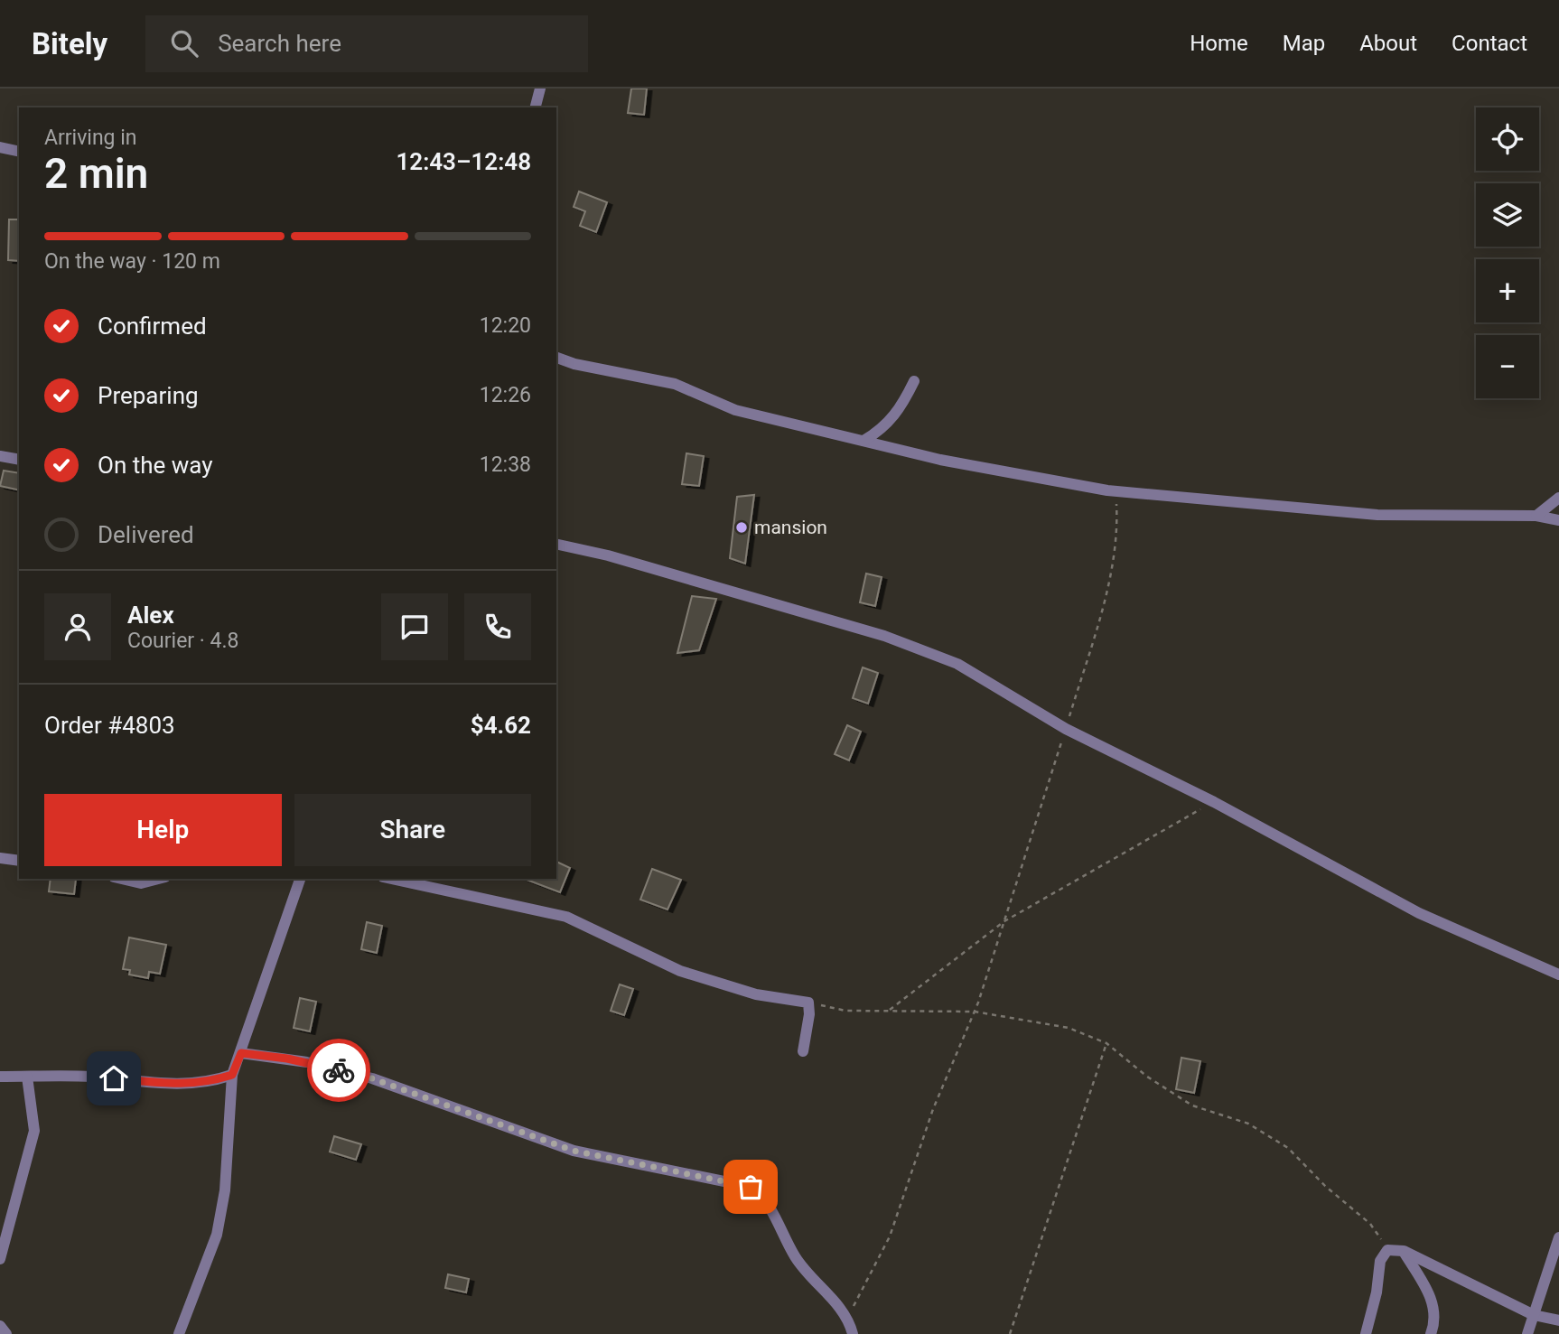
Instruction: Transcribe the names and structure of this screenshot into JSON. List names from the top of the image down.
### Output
{
  "places": ["mansion"],
  "page": {
    "header": "Bitely",
    "search": "Search here",
    "nav": [
      "Home",
      "Map",
      "About",
      "Contact"
    ],
    "map_buttons": ["+", "−"],
    "heading": ["2 min", "Arriving in", "12:43–12:48"],
    "panel": [
      "Alex",
      "Courier · 4.8",
      "Order #4803",
      "$4.62"
    ],
    "bar": "On the way · 120 m",
    "list": [
      ["Confirmed", "12:20"],
      ["Preparing", "12:26"],
      ["On the way", "12:38"],
      "Delivered"
    ],
    "buttons": ["Help", "Share"]
  }
}
